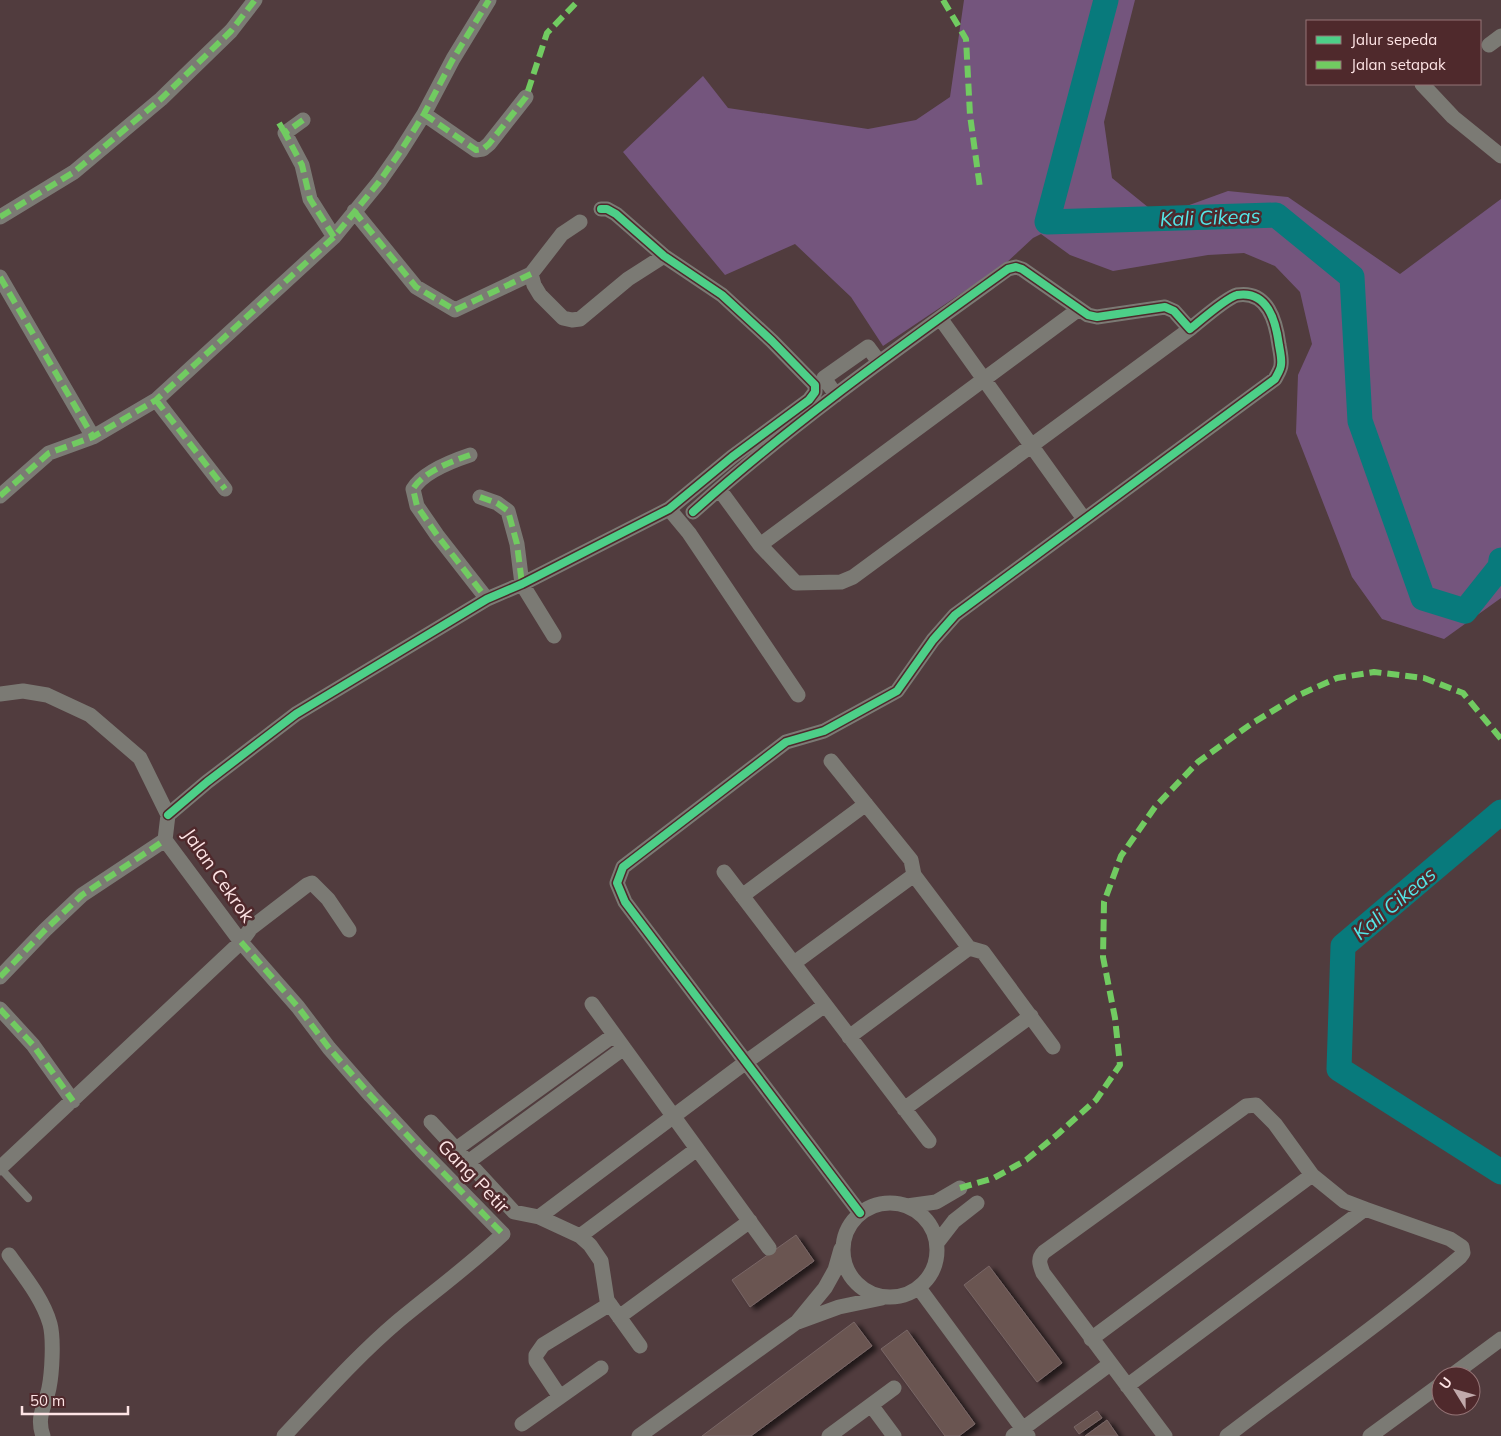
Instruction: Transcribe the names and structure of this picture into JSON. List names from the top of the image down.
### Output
{
  "streets": {
    "street": ["Jalan Cekrok", "Gang Petir"]
  },
  "crossings": [
    ["Jalan Cekrok", "Gang Petir"]
  ],
  "water": ["Kali Cikeas"],
  "legend": ["Jalur sepeda", "Jalan setapak"],
  "scale_bar": "50 m",
  "north": "top left"
}
